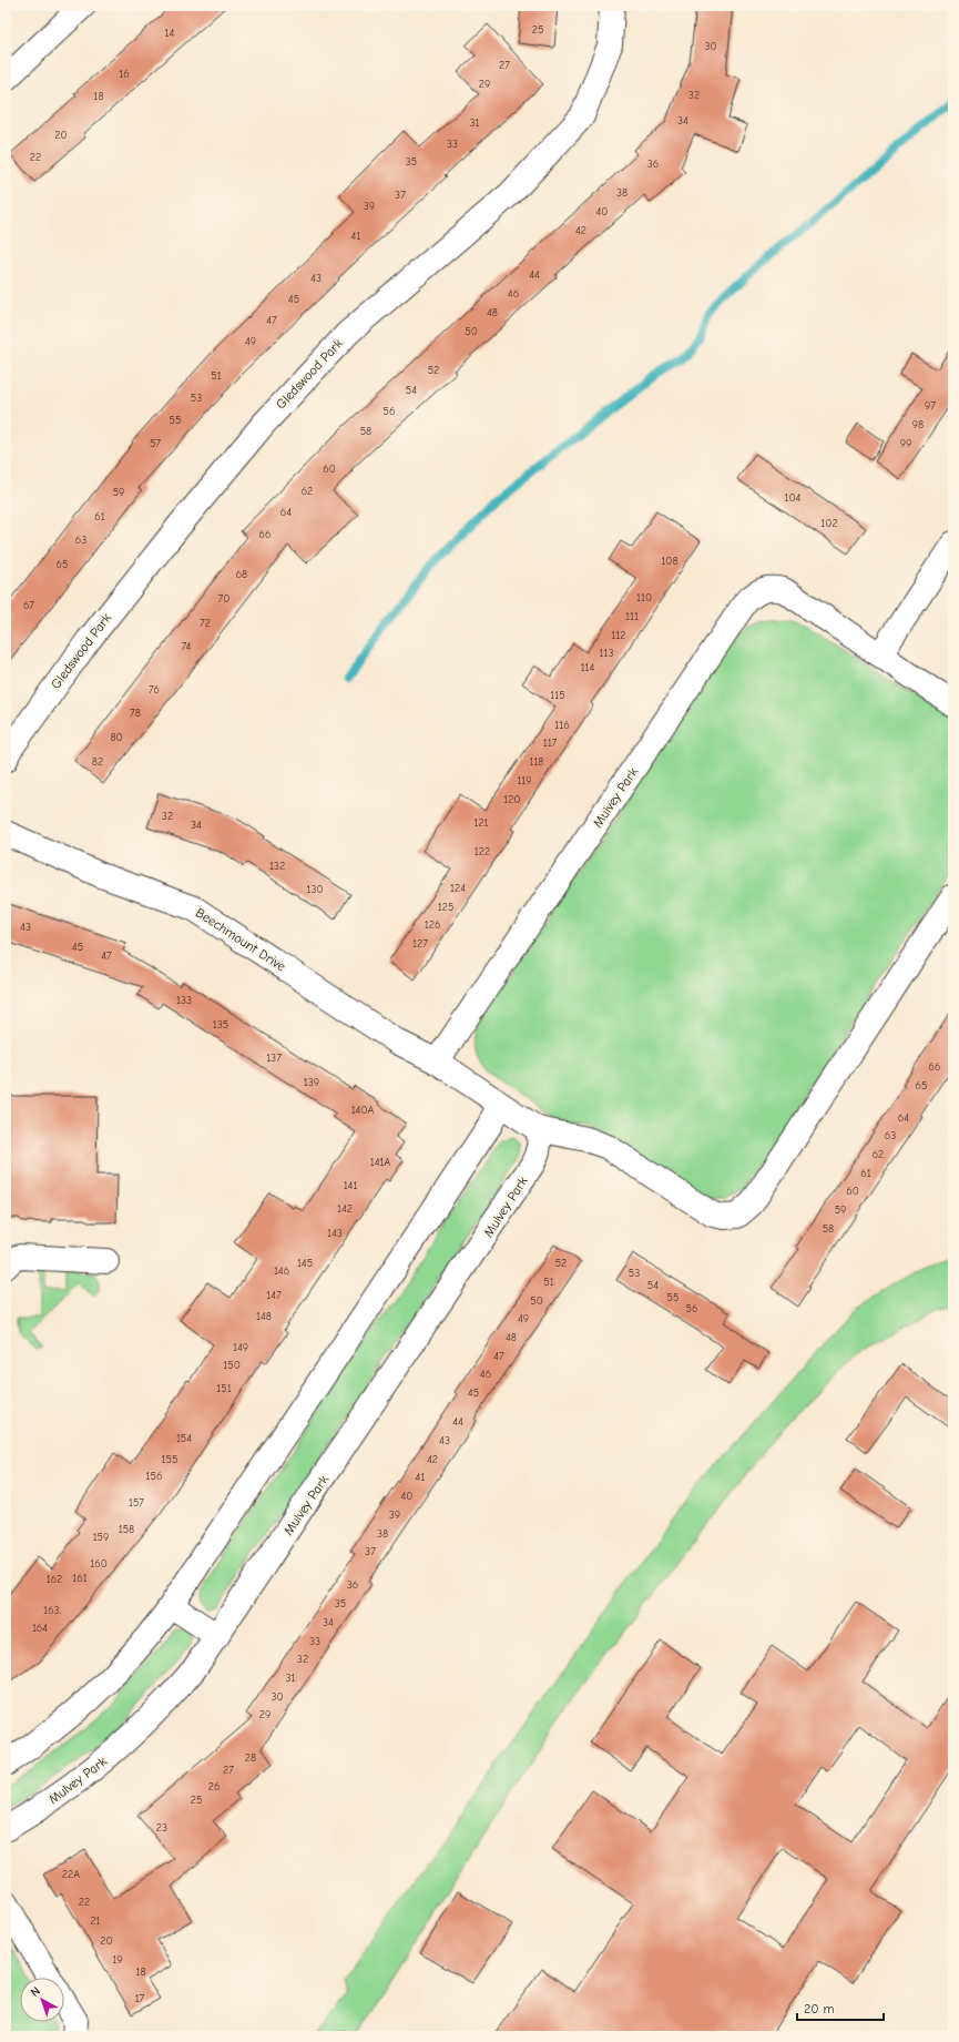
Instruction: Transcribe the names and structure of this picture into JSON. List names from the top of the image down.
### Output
{
  "streets": {
    "street": ["Gledswood Park", "Mulvey Park", "Beechmount Drive"]
  },
  "crossings": [
    ["Mulvey Park", "Beechmount Drive"]
  ],
  "house_numbers": [
    "25",
    "14",
    "30",
    "27",
    "16",
    "29",
    "32",
    "18",
    "34",
    "31",
    "20",
    "33",
    "22",
    "35",
    "36",
    "38",
    "37",
    "39",
    "40",
    "42",
    "41",
    "44",
    "43",
    "46",
    "45",
    "48",
    "47",
    "50",
    "49",
    "52",
    "51",
    "54",
    "53",
    "97",
    "56",
    "55",
    "98",
    "58",
    "57",
    "99",
    "60",
    "62",
    "59",
    "104",
    "64",
    "61",
    "102",
    "66",
    "63",
    "108",
    "65",
    "68",
    "110",
    "70",
    "67",
    "111",
    "72",
    "112",
    "74",
    "113",
    "114",
    "76",
    "115",
    "78",
    "116",
    "80",
    "117",
    "82",
    "118",
    "119",
    "120",
    "32",
    "121",
    "34",
    "122",
    "132",
    "124",
    "130",
    "125",
    "126",
    "43",
    "127",
    "45",
    "47",
    "133",
    "135",
    "137",
    "66",
    "139",
    "65",
    "140A",
    "64",
    "63",
    "62",
    "141A",
    "61",
    "141",
    "60",
    "142",
    "59",
    "58",
    "143",
    "145",
    "52",
    "146",
    "53",
    "51",
    "54",
    "147",
    "55",
    "50",
    "56",
    "148",
    "49",
    "48",
    "149",
    "47",
    "150",
    "46",
    "151",
    "45",
    "44",
    "154",
    "43",
    "155",
    "42",
    "156",
    "41",
    "40",
    "157",
    "39",
    "158",
    "38",
    "159",
    "37",
    "160",
    "161",
    "162",
    "36",
    "35",
    "163.",
    "34",
    "164",
    "33",
    "32",
    "31",
    "30",
    "29",
    "28",
    "27",
    "26",
    "25",
    "23",
    "22A",
    "22",
    "21",
    "20",
    "19",
    "18",
    "17"
  ],
  "scale_bar": "20 m",
  "north": "top left"
}
